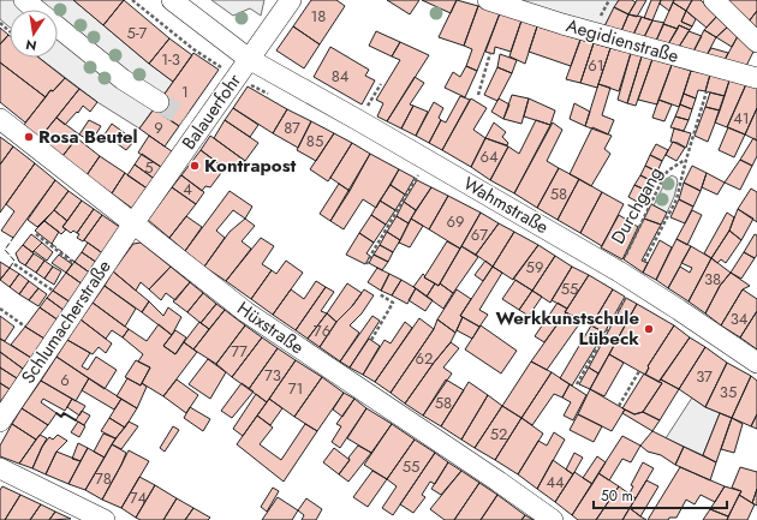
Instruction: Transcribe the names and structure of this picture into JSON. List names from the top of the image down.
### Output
{
  "streets": {
    "street": [
      "Aegidienstraße",
      "Balauerfohr",
      "Wahmstraße",
      "Schlumacherstraße",
      "Hüxstraße"
    ],
    "path": ["Durchgang"]
  },
  "crossings": [
    ["Balauerfohr", "Wahmstraße"],
    ["Balauerfohr", "Schlumacherstraße"],
    ["Balauerfohr", "Hüxstraße"],
    ["Wahmstraße", "Durchgang"],
    ["Schlumacherstraße", "Hüxstraße"]
  ],
  "places": ["Rosa Beutel", "Kontrapost", "Werkkunstschule Lübeck"],
  "house_numbers": [
    "18",
    "5-7",
    "1-3",
    "61",
    "84",
    "1",
    "41",
    "9",
    "87",
    "85",
    "64",
    "5",
    "4",
    "58",
    "69",
    "67",
    "59",
    "38",
    "55",
    "34",
    "76",
    "77",
    "62",
    "73",
    "37",
    "6",
    "71",
    "35",
    "58",
    "52",
    "55",
    "78",
    "44",
    "74"
  ],
  "scale_bar": "50 m",
  "north": "bottom"
}
